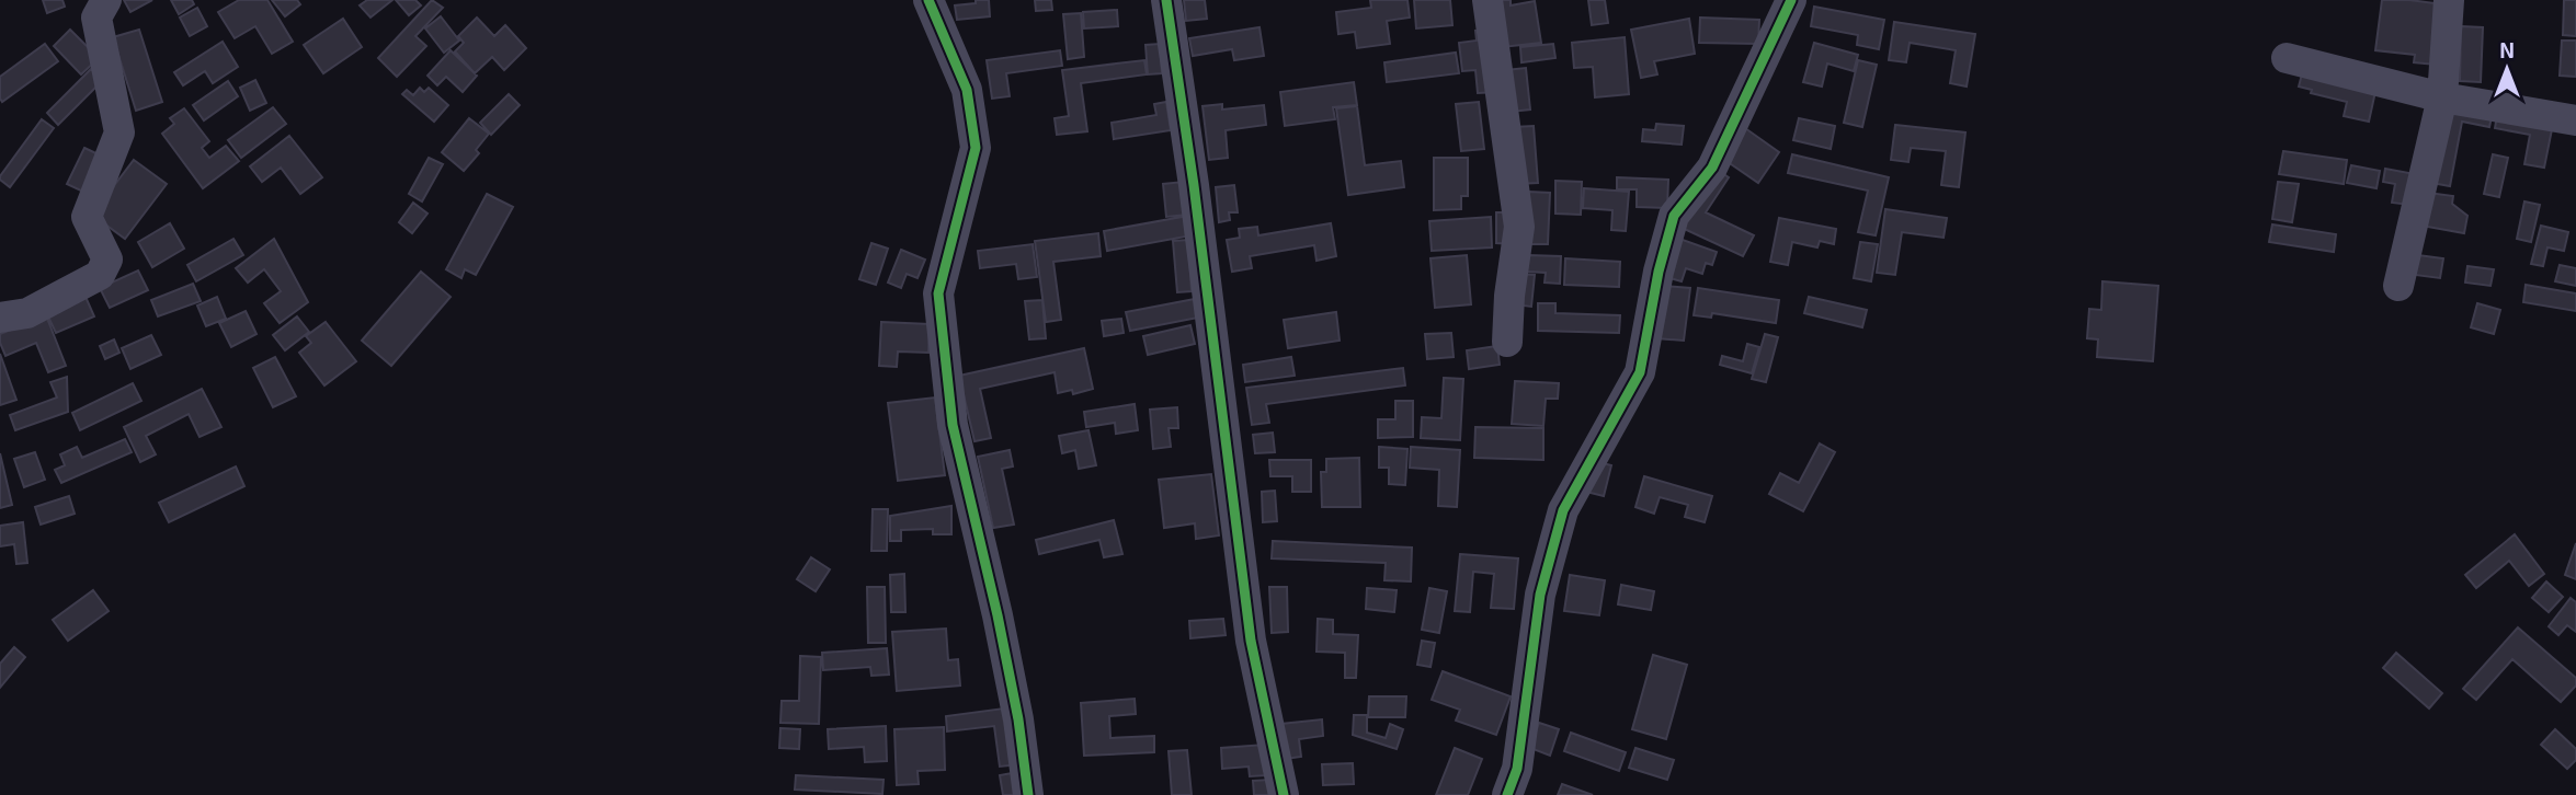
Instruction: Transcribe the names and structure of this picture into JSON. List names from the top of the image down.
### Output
{
  "north": "top"
}
